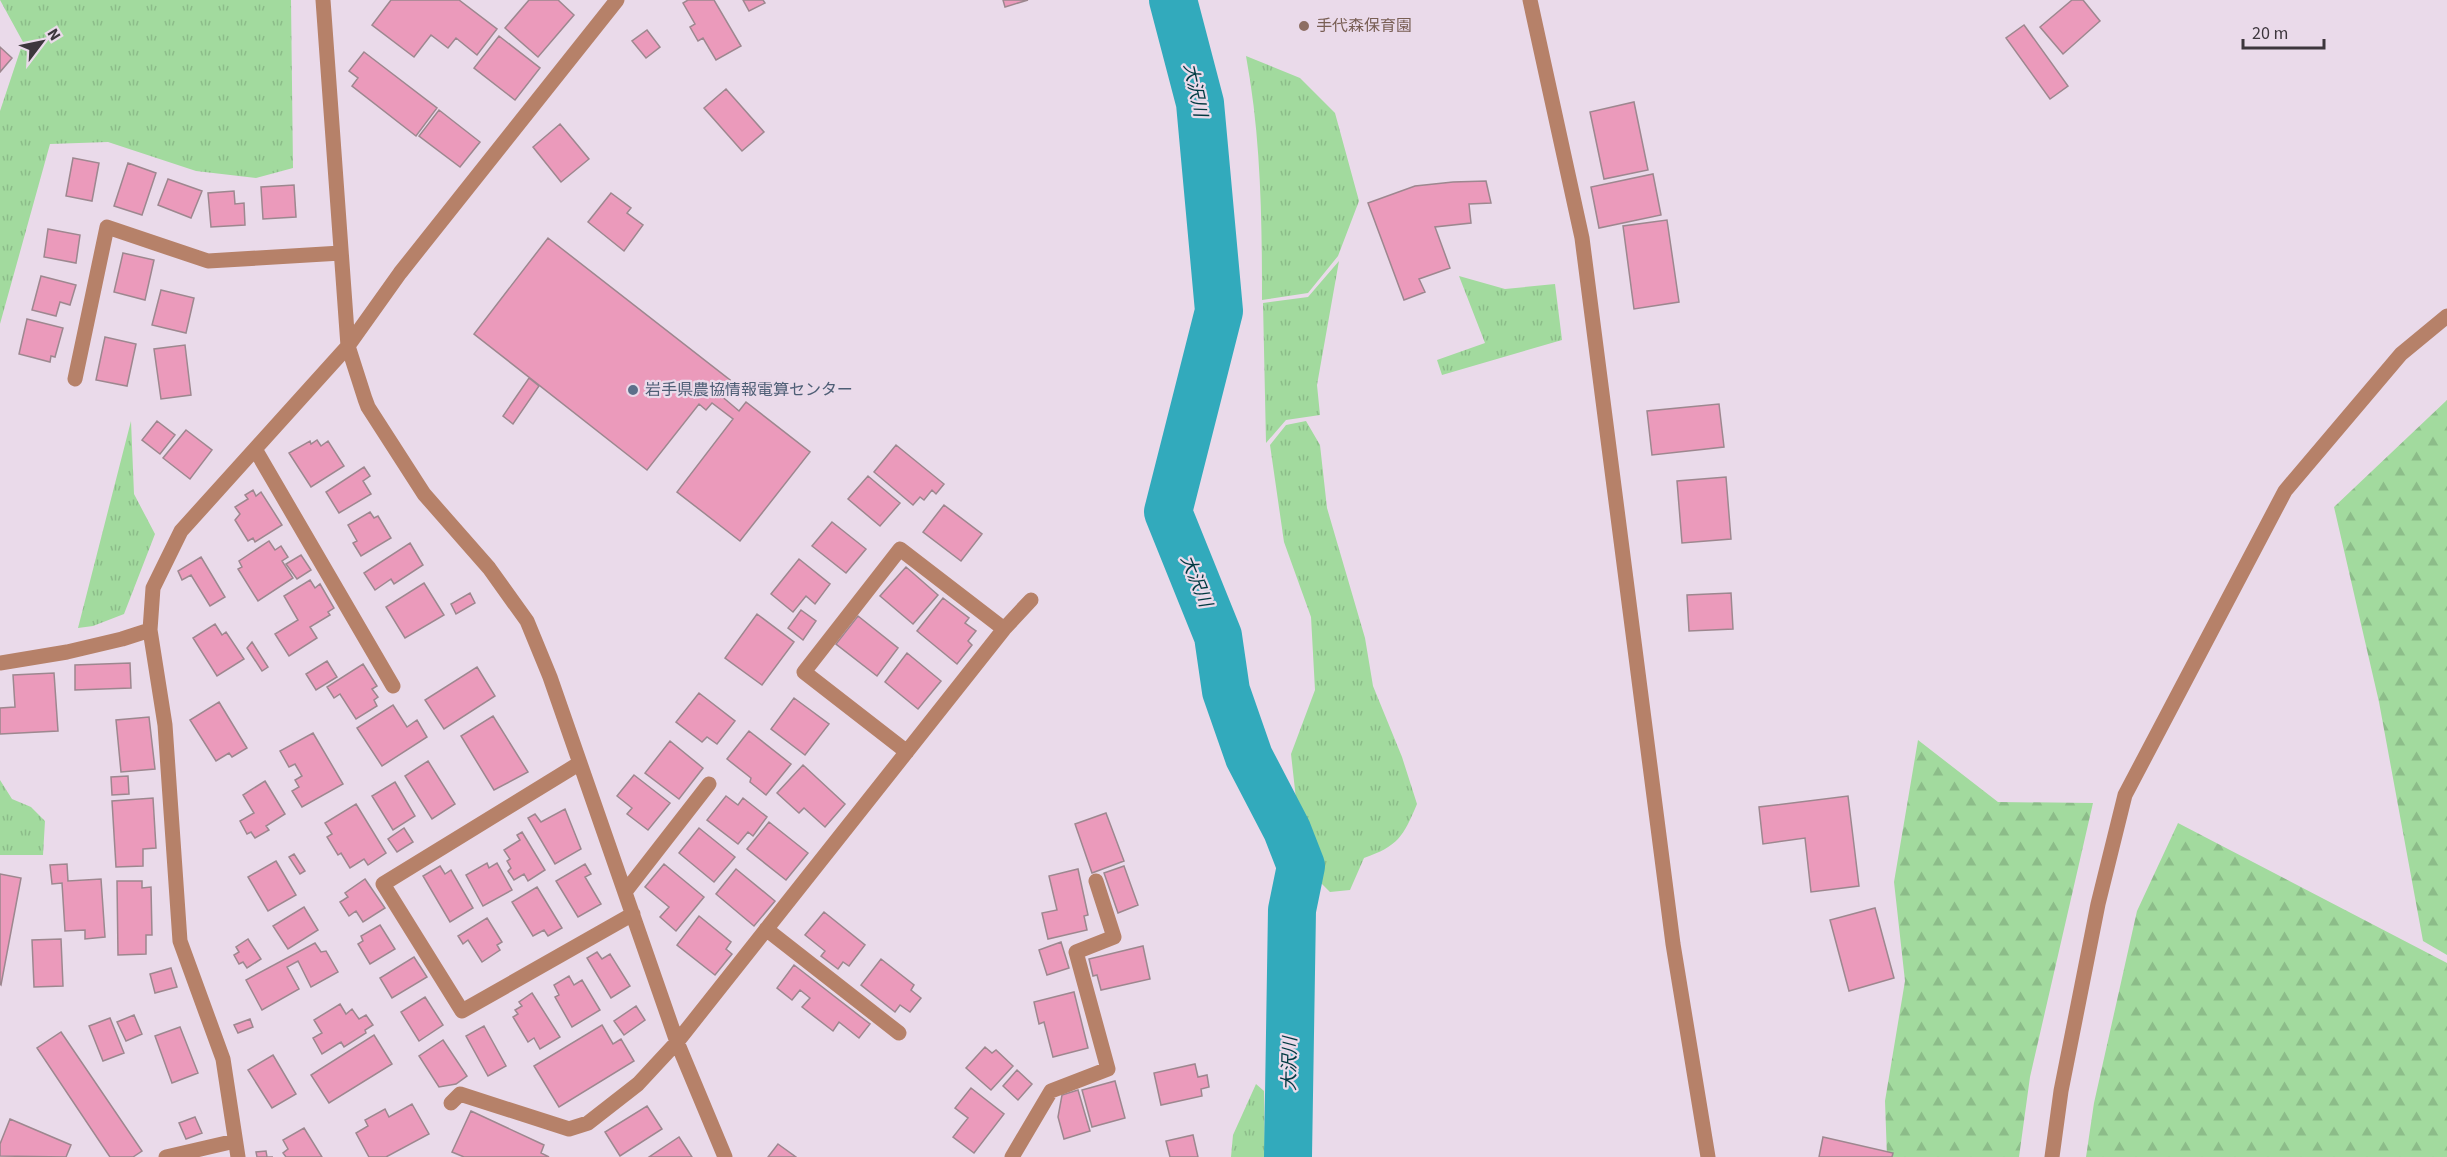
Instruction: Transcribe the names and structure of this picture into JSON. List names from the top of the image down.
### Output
{
  "water": ["大沢川"],
  "places": ["手代森保育園", "岩手県農協情報電算センター"],
  "scale_bar": "20 m",
  "north": "top right"
}
